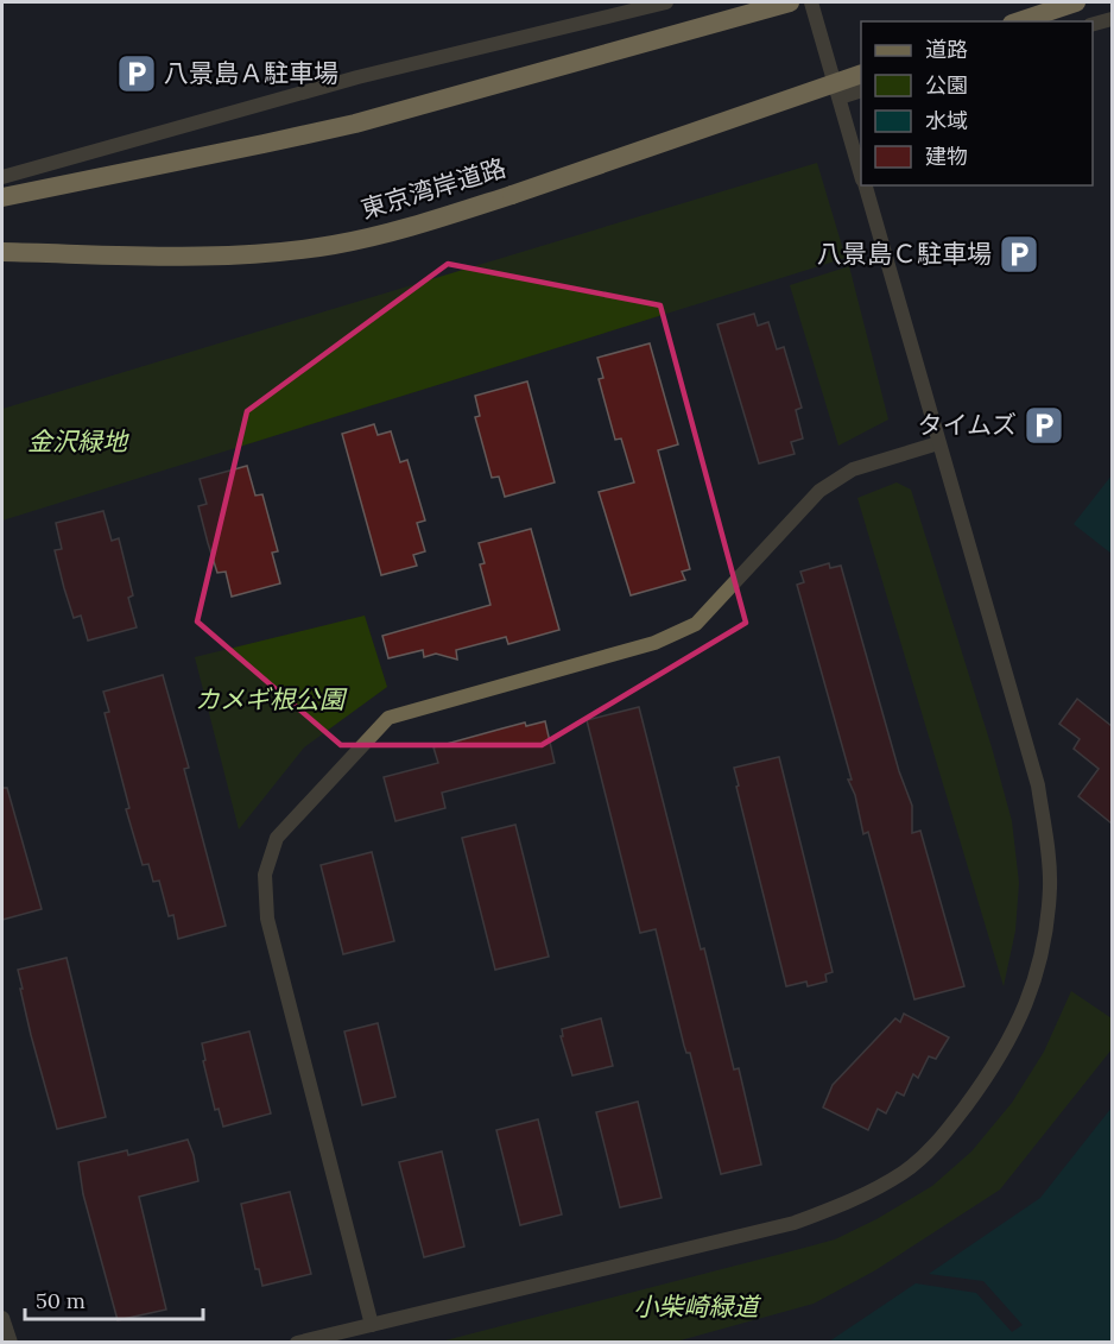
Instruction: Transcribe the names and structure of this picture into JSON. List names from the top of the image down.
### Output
{
  "streets": {
    "highway": ["東京湾岸道路"]
  },
  "parks": ["金沢緑地", "カメギ根公園", "小柴崎緑道"],
  "places": {
    "parking": ["八景島Ａ駐車場", "八景島Ｃ駐車場", "タイムズ"]
  },
  "legend": [
    "道路",
    "公園",
    "水域",
    "建物"
  ],
  "scale_bar": "50 m"
}
